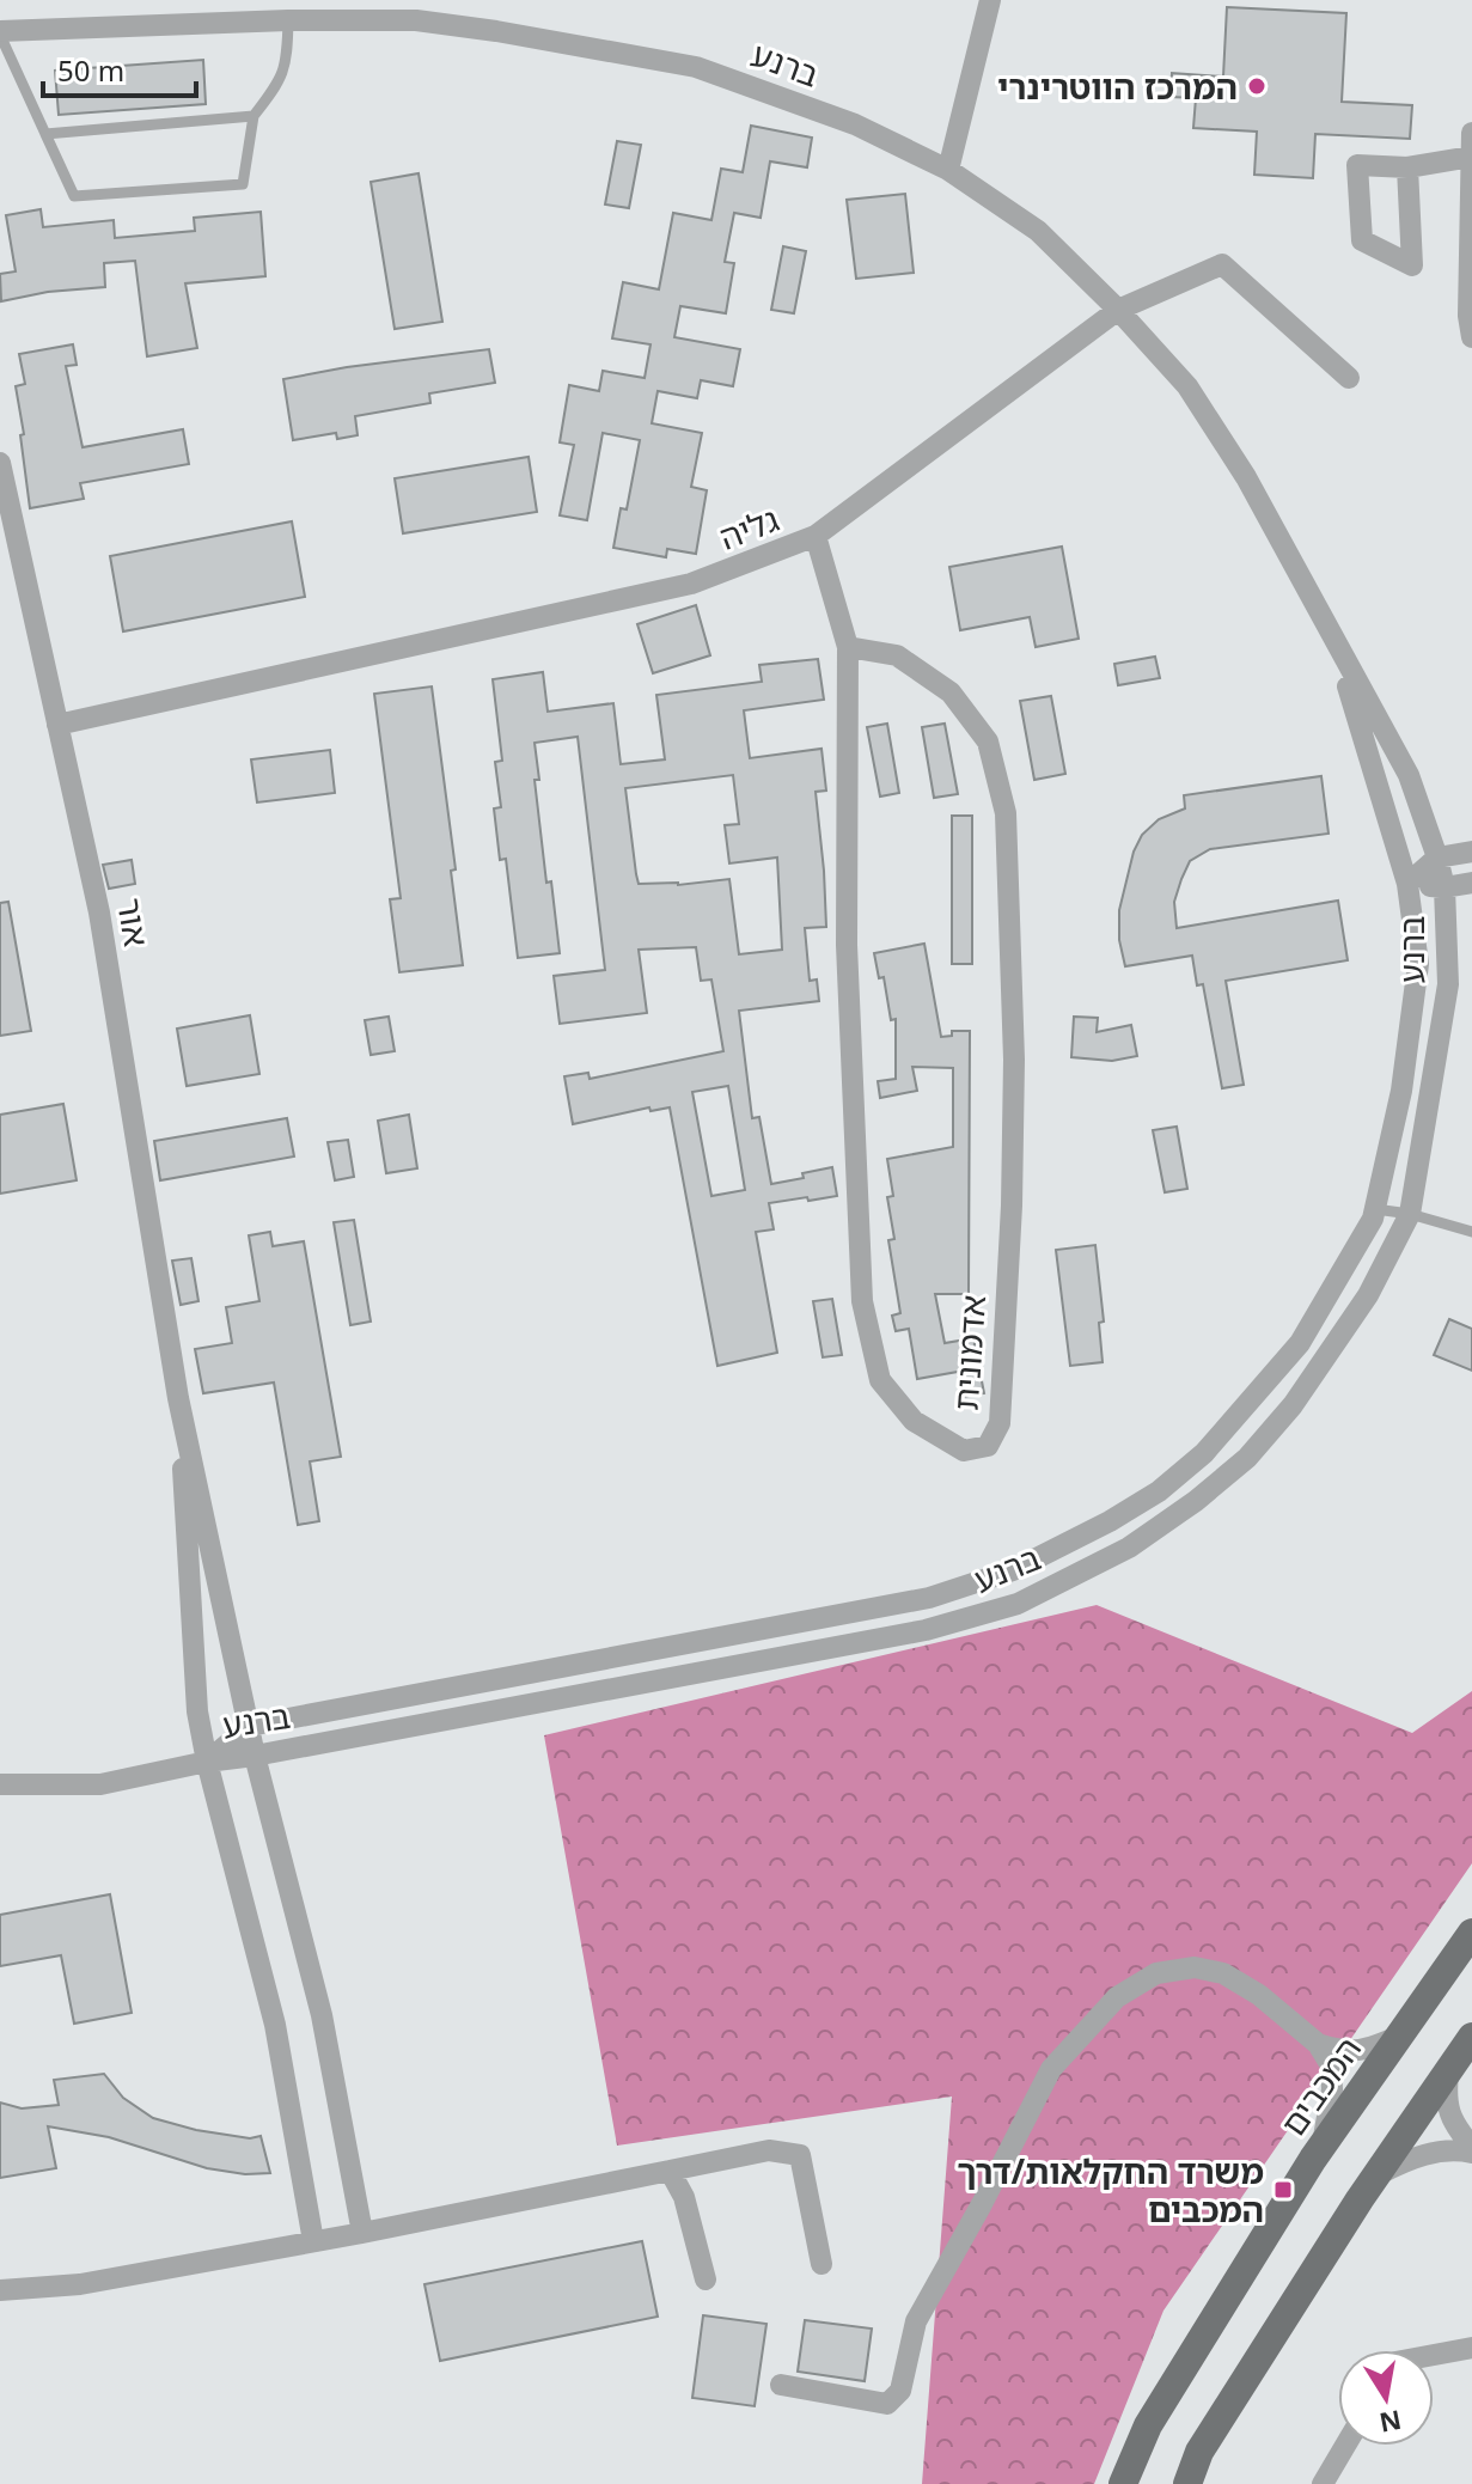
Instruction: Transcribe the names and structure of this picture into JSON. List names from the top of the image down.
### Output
{
  "streets": {
    "main road": ["המכבים"],
    "street": [
      "ברנע",
      "גליה",
      "אור",
      "אדמונית"
    ]
  },
  "crossings": [
    ["ברנע", "גליה"],
    ["גליה", "אור"],
    ["גליה", "אדמונית"]
  ],
  "places": {
    "other": ["המרכז הווטרינרי"],
    "transit": ["משרד החקלאות/דרך המכבים"]
  },
  "scale_bar": "50 m",
  "north": "bottom"
}
